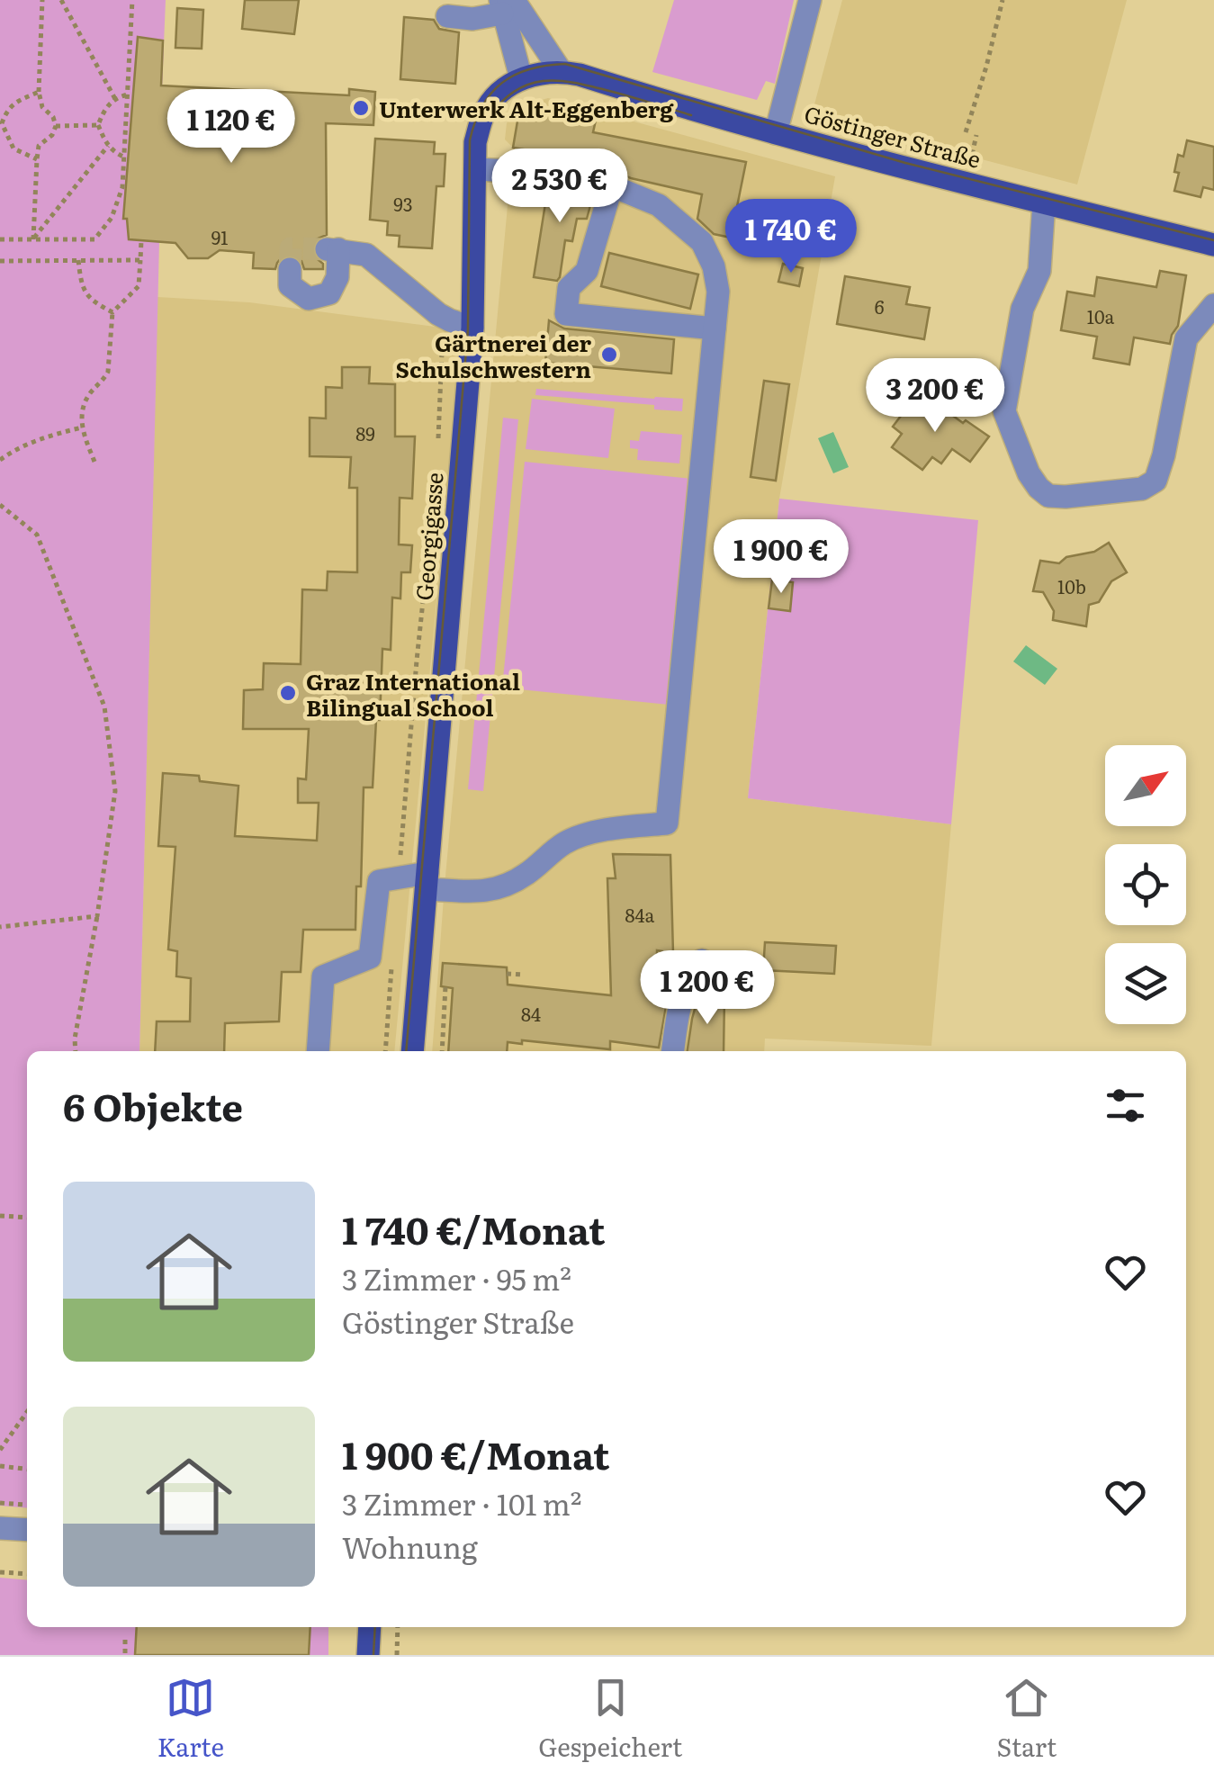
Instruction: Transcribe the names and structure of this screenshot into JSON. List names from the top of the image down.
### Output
{
  "streets": {
    "main road": ["Göstinger Straße", "Georgigasse"]
  },
  "places": ["Unterwerk Alt-Eggenberg", "Gärtnerei der Schulschwestern", "Graz International Bilingual School"],
  "house_numbers": [
    "93",
    "91",
    "6",
    "10a",
    "89",
    "10b",
    "84a",
    "84"
  ],
  "north": "top right",
  "page": {
    "price": [
      "1 120 €",
      "2 530 €",
      "1 740 €",
      "3 200 €",
      "1 900 €",
      "1 200 €"
    ],
    "heading": "6 Objekte",
    "list": [
      {
        "name": "1 740 €/Monat",
        "note": "3 Zimmer · 95 m² · Göstinger Straße"
      },
      {
        "name": "1 900 €/Monat",
        "note": "3 Zimmer · 101 m² · Wohnung"
      }
    ],
    "tabs": ["Karte", "Gespeichert", "Start"]
  }
}
